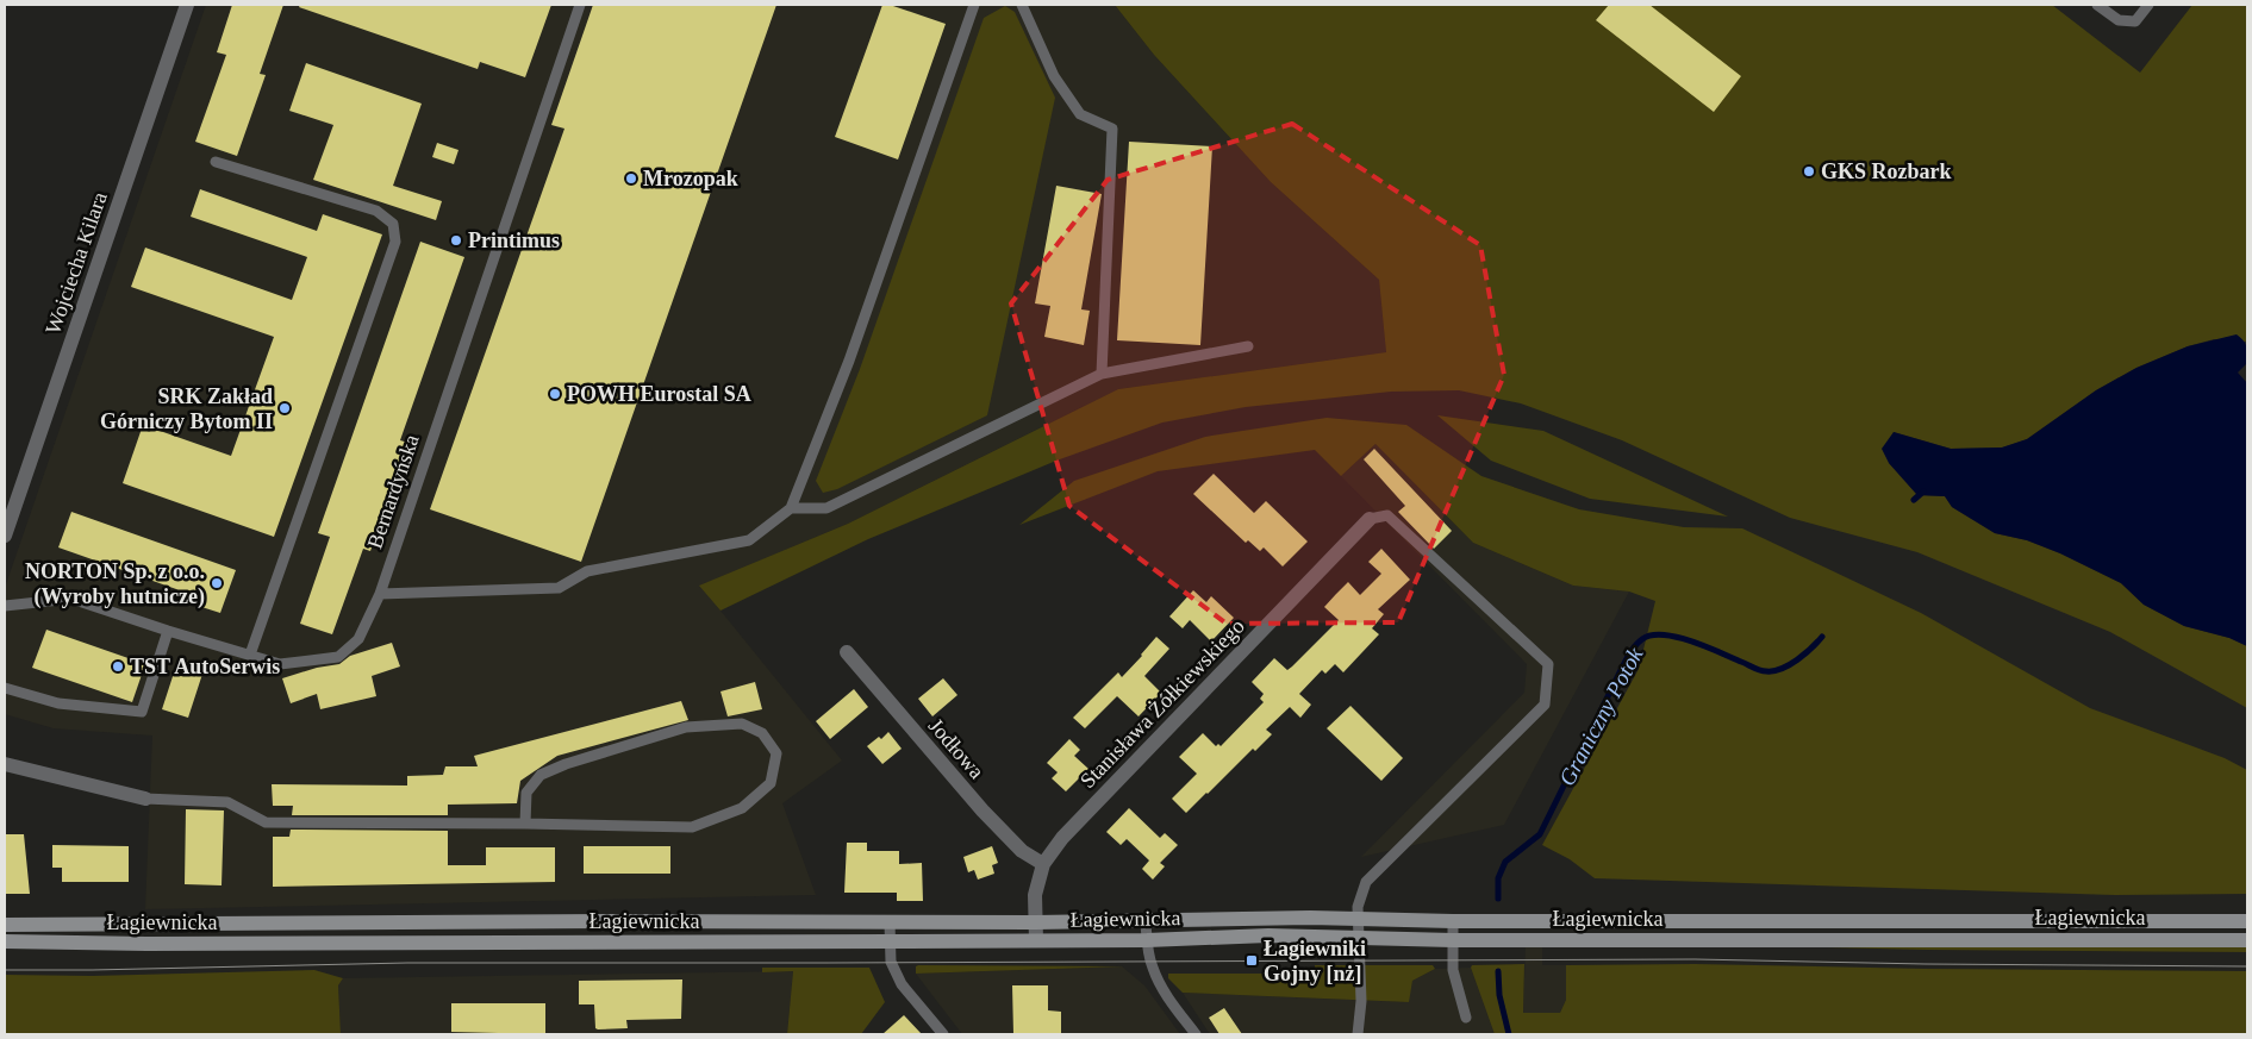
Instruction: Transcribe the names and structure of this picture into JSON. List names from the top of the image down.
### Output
{
  "streets": {
    "main road": ["Łagiewnicka"],
    "street": ["Wojciecha Kilara", "Stanisława Żółkiewskiego", "Jodłowa"],
    "lane": ["Bernardyńska"]
  },
  "crossings": [
    ["Stanisława Żółkiewskiego", "Jodłowa"],
    ["Stanisława Żółkiewskiego", "Łagiewnicka"]
  ],
  "water": ["Graniczny Potok"],
  "places": {
    "other": [
      "GKS Rozbark",
      "Mrozopak",
      "Printimus",
      "POWH Eurostal SA",
      "SRK Zakład Górniczy Bytom II",
      "NORTON Sp. z o.o. (Wyroby hutnicze)",
      "TST AutoSerwis"
    ],
    "transit": ["Łagiewniki Gojny [nż]"]
  }
}
